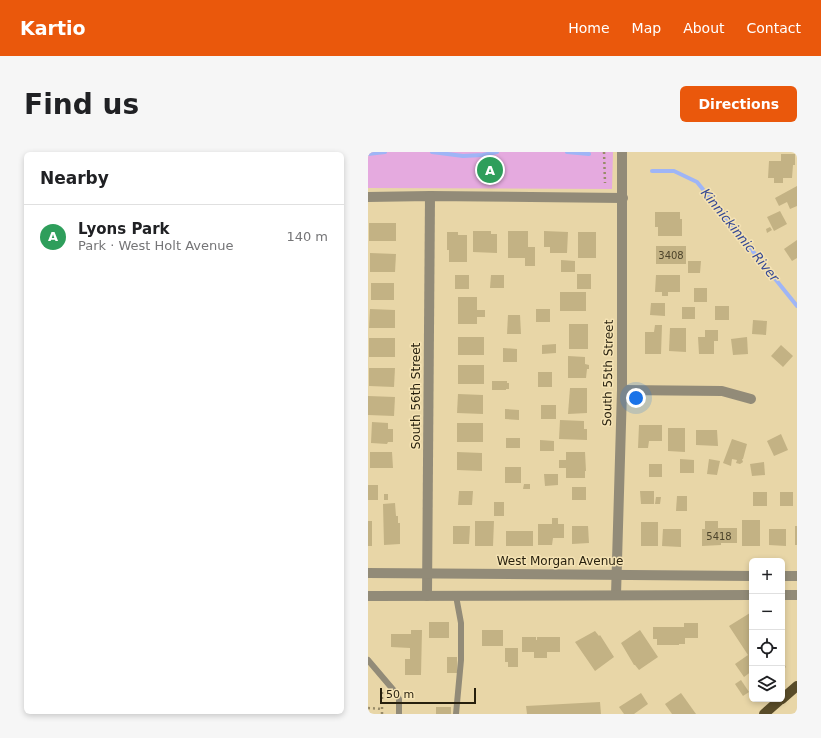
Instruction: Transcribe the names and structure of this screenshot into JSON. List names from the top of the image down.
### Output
{
  "streets": {
    "street": ["South 55th Street", "South 56th Street", "West Morgan Avenue"]
  },
  "crossings": [
    ["South 55th Street", "West Morgan Avenue"],
    ["South 56th Street", "West Morgan Avenue"]
  ],
  "water": ["Kinnickinnic River"],
  "house_numbers": ["3408", "5418"],
  "scale_bar": "50 m",
  "page": {
    "header": "Kartio",
    "nav": [
      "Home",
      "Map",
      "About",
      "Contact"
    ],
    "buttons": "Directions",
    "title": "Find us",
    "heading": "Nearby",
    "pins": "A",
    "list": [
      {
        "mark": "A",
        "name": "Lyons Park",
        "note": "Park · West Holt Avenue",
        "value": "140 m"
      }
    ],
    "map_buttons": ["+", "−"],
    "scale": "50 m"
  }
}
